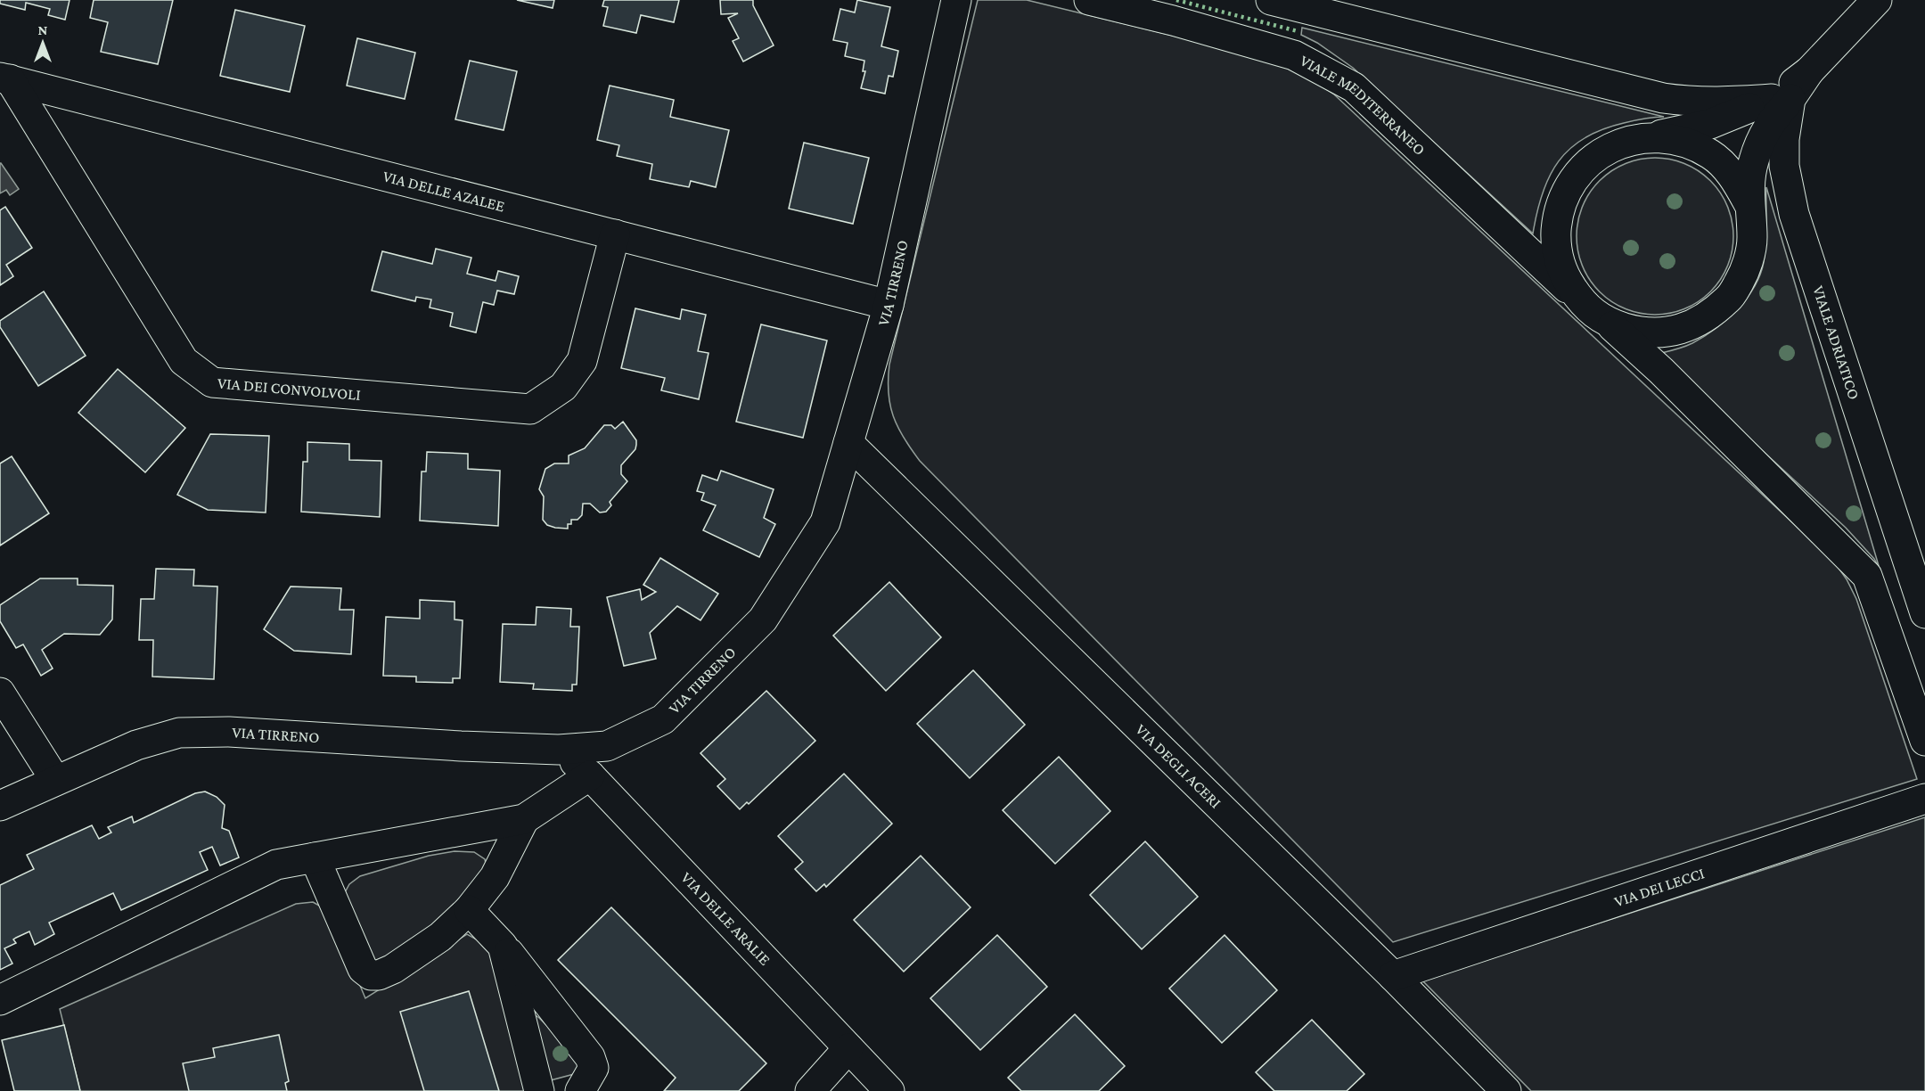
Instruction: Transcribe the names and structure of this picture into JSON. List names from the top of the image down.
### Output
{
  "streets": {
    "street": [
      "VIALE MEDITERRANEO",
      "VIA DELLE AZALEE",
      "VIA TIRRENO",
      "VIALE ADRIATICO",
      "VIA DEI CONVOLVOLI",
      "VIA DEGLI ACERI",
      "VIA DEI LECCI",
      "VIA DELLE ARALIE"
    ]
  },
  "crossings": [
    ["VIA DELLE AZALEE", "VIA TIRRENO"],
    ["VIA DELLE AZALEE", "VIA DEI CONVOLVOLI"],
    ["VIA TIRRENO", "VIA DEGLI ACERI"],
    ["VIA TIRRENO", "VIA DELLE ARALIE"],
    ["VIA DEGLI ACERI", "VIA DEI LECCI"]
  ],
  "north": "top"
}
